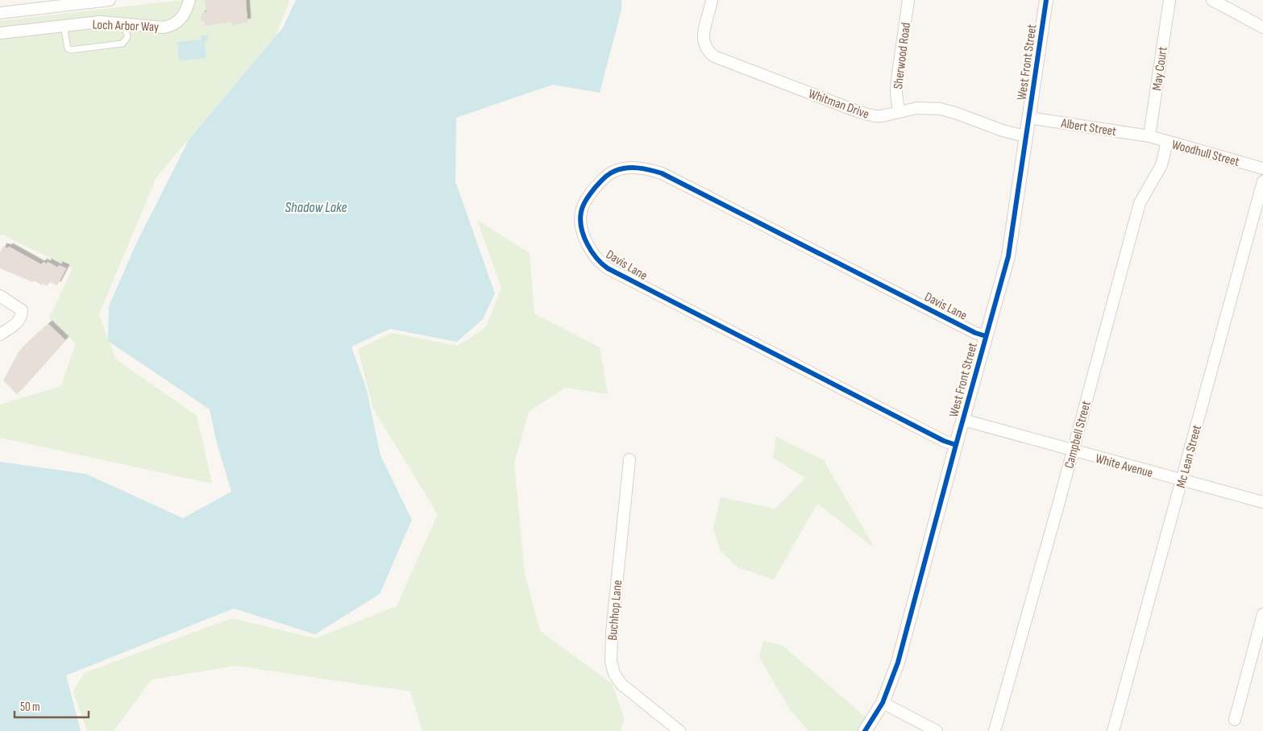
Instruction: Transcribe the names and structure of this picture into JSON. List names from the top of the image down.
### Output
{
  "streets": {
    "street": [
      "Loch Arbor Way",
      "Sherwood Road",
      "West Front Street",
      "May Court",
      "Whitman Drive",
      "Albert Street",
      "Woodhull Street",
      "Davis Lane",
      "Campbell Street",
      "Mc Lean Street",
      "White Avenue",
      "Buchhop Lane"
    ]
  },
  "crossings": [
    ["Sherwood Road", "Whitman Drive"],
    ["West Front Street", "Whitman Drive"],
    ["West Front Street", "Albert Street"],
    ["West Front Street", "Davis Lane"],
    ["West Front Street", "White Avenue"],
    ["May Court", "Albert Street"],
    ["May Court", "Woodhull Street"],
    ["Albert Street", "Woodhull Street"],
    ["Woodhull Street", "Campbell Street"],
    ["Campbell Street", "White Avenue"],
    ["Mc Lean Street", "White Avenue"]
  ],
  "water": ["Shadow Lake"],
  "scale_bar": "50 m"
}
